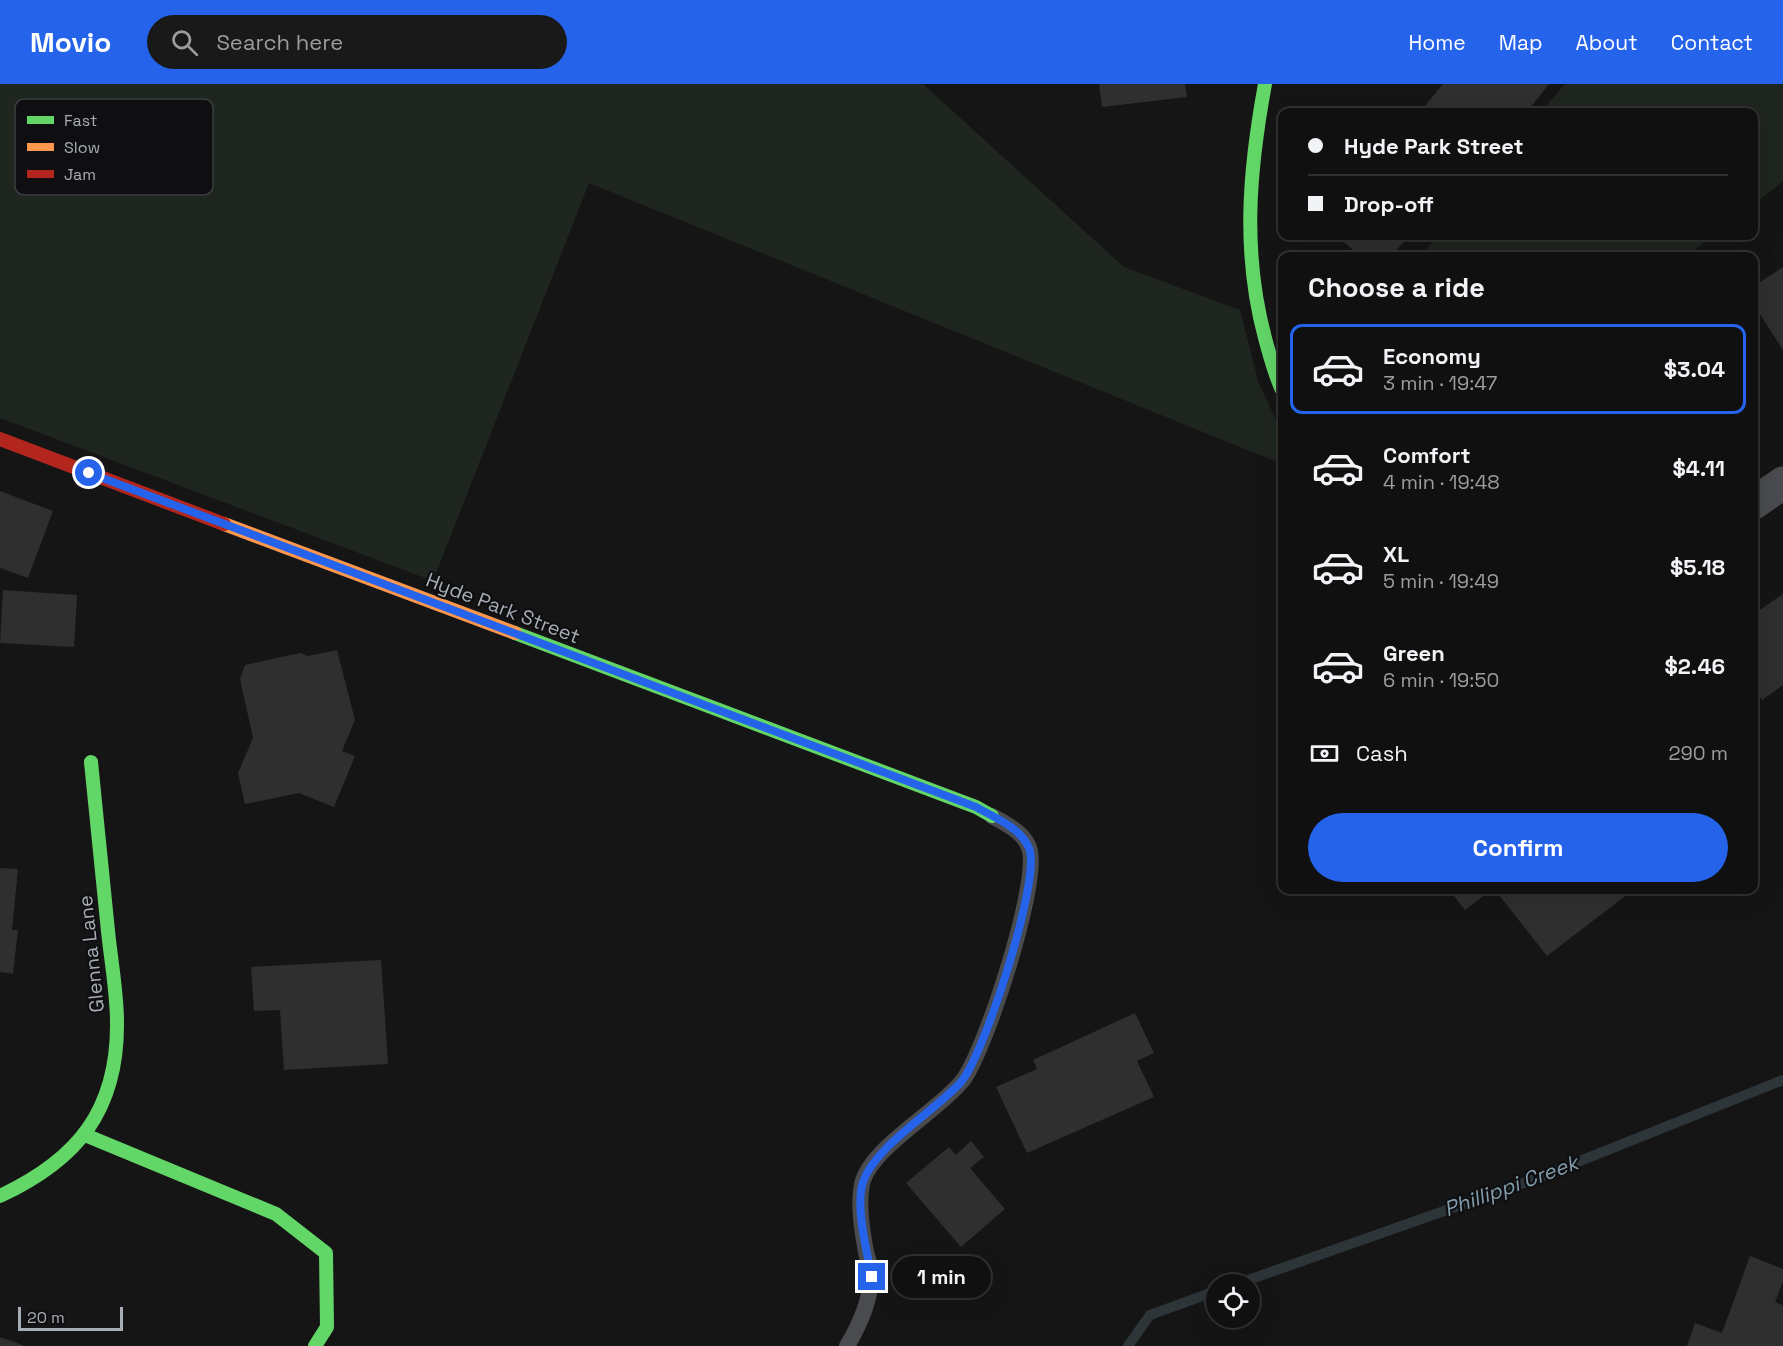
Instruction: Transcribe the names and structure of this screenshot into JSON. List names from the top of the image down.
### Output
{
  "streets": {
    "street": ["Hyde Park Street", "Glenna Lane"]
  },
  "water": ["Phillippi Creek"],
  "legend": ["Fast", "Slow", "Jam"],
  "scale_bar": "20 m",
  "page": {
    "header": "Movio",
    "search": "Search here",
    "nav": [
      "Home",
      "Map",
      "About",
      "Contact"
    ],
    "banner": ["Hyde Park Street", "Drop-off"],
    "heading": "Choose a ride",
    "list": [
      {
        "name": "Economy",
        "note": "3 min · 19:47",
        "value": "$3.04"
      },
      {
        "name": "Comfort",
        "note": "4 min · 19:48",
        "value": "$4.11"
      },
      {
        "name": "XL",
        "note": "5 min · 19:49",
        "value": "$5.18"
      },
      {
        "name": "Green",
        "note": "6 min · 19:50",
        "value": "$2.46"
      }
    ],
    "pay": ["Cash", "290 m"],
    "buttons": "Confirm",
    "bubble": "1 min",
    "scale": "20 m"
  }
}
